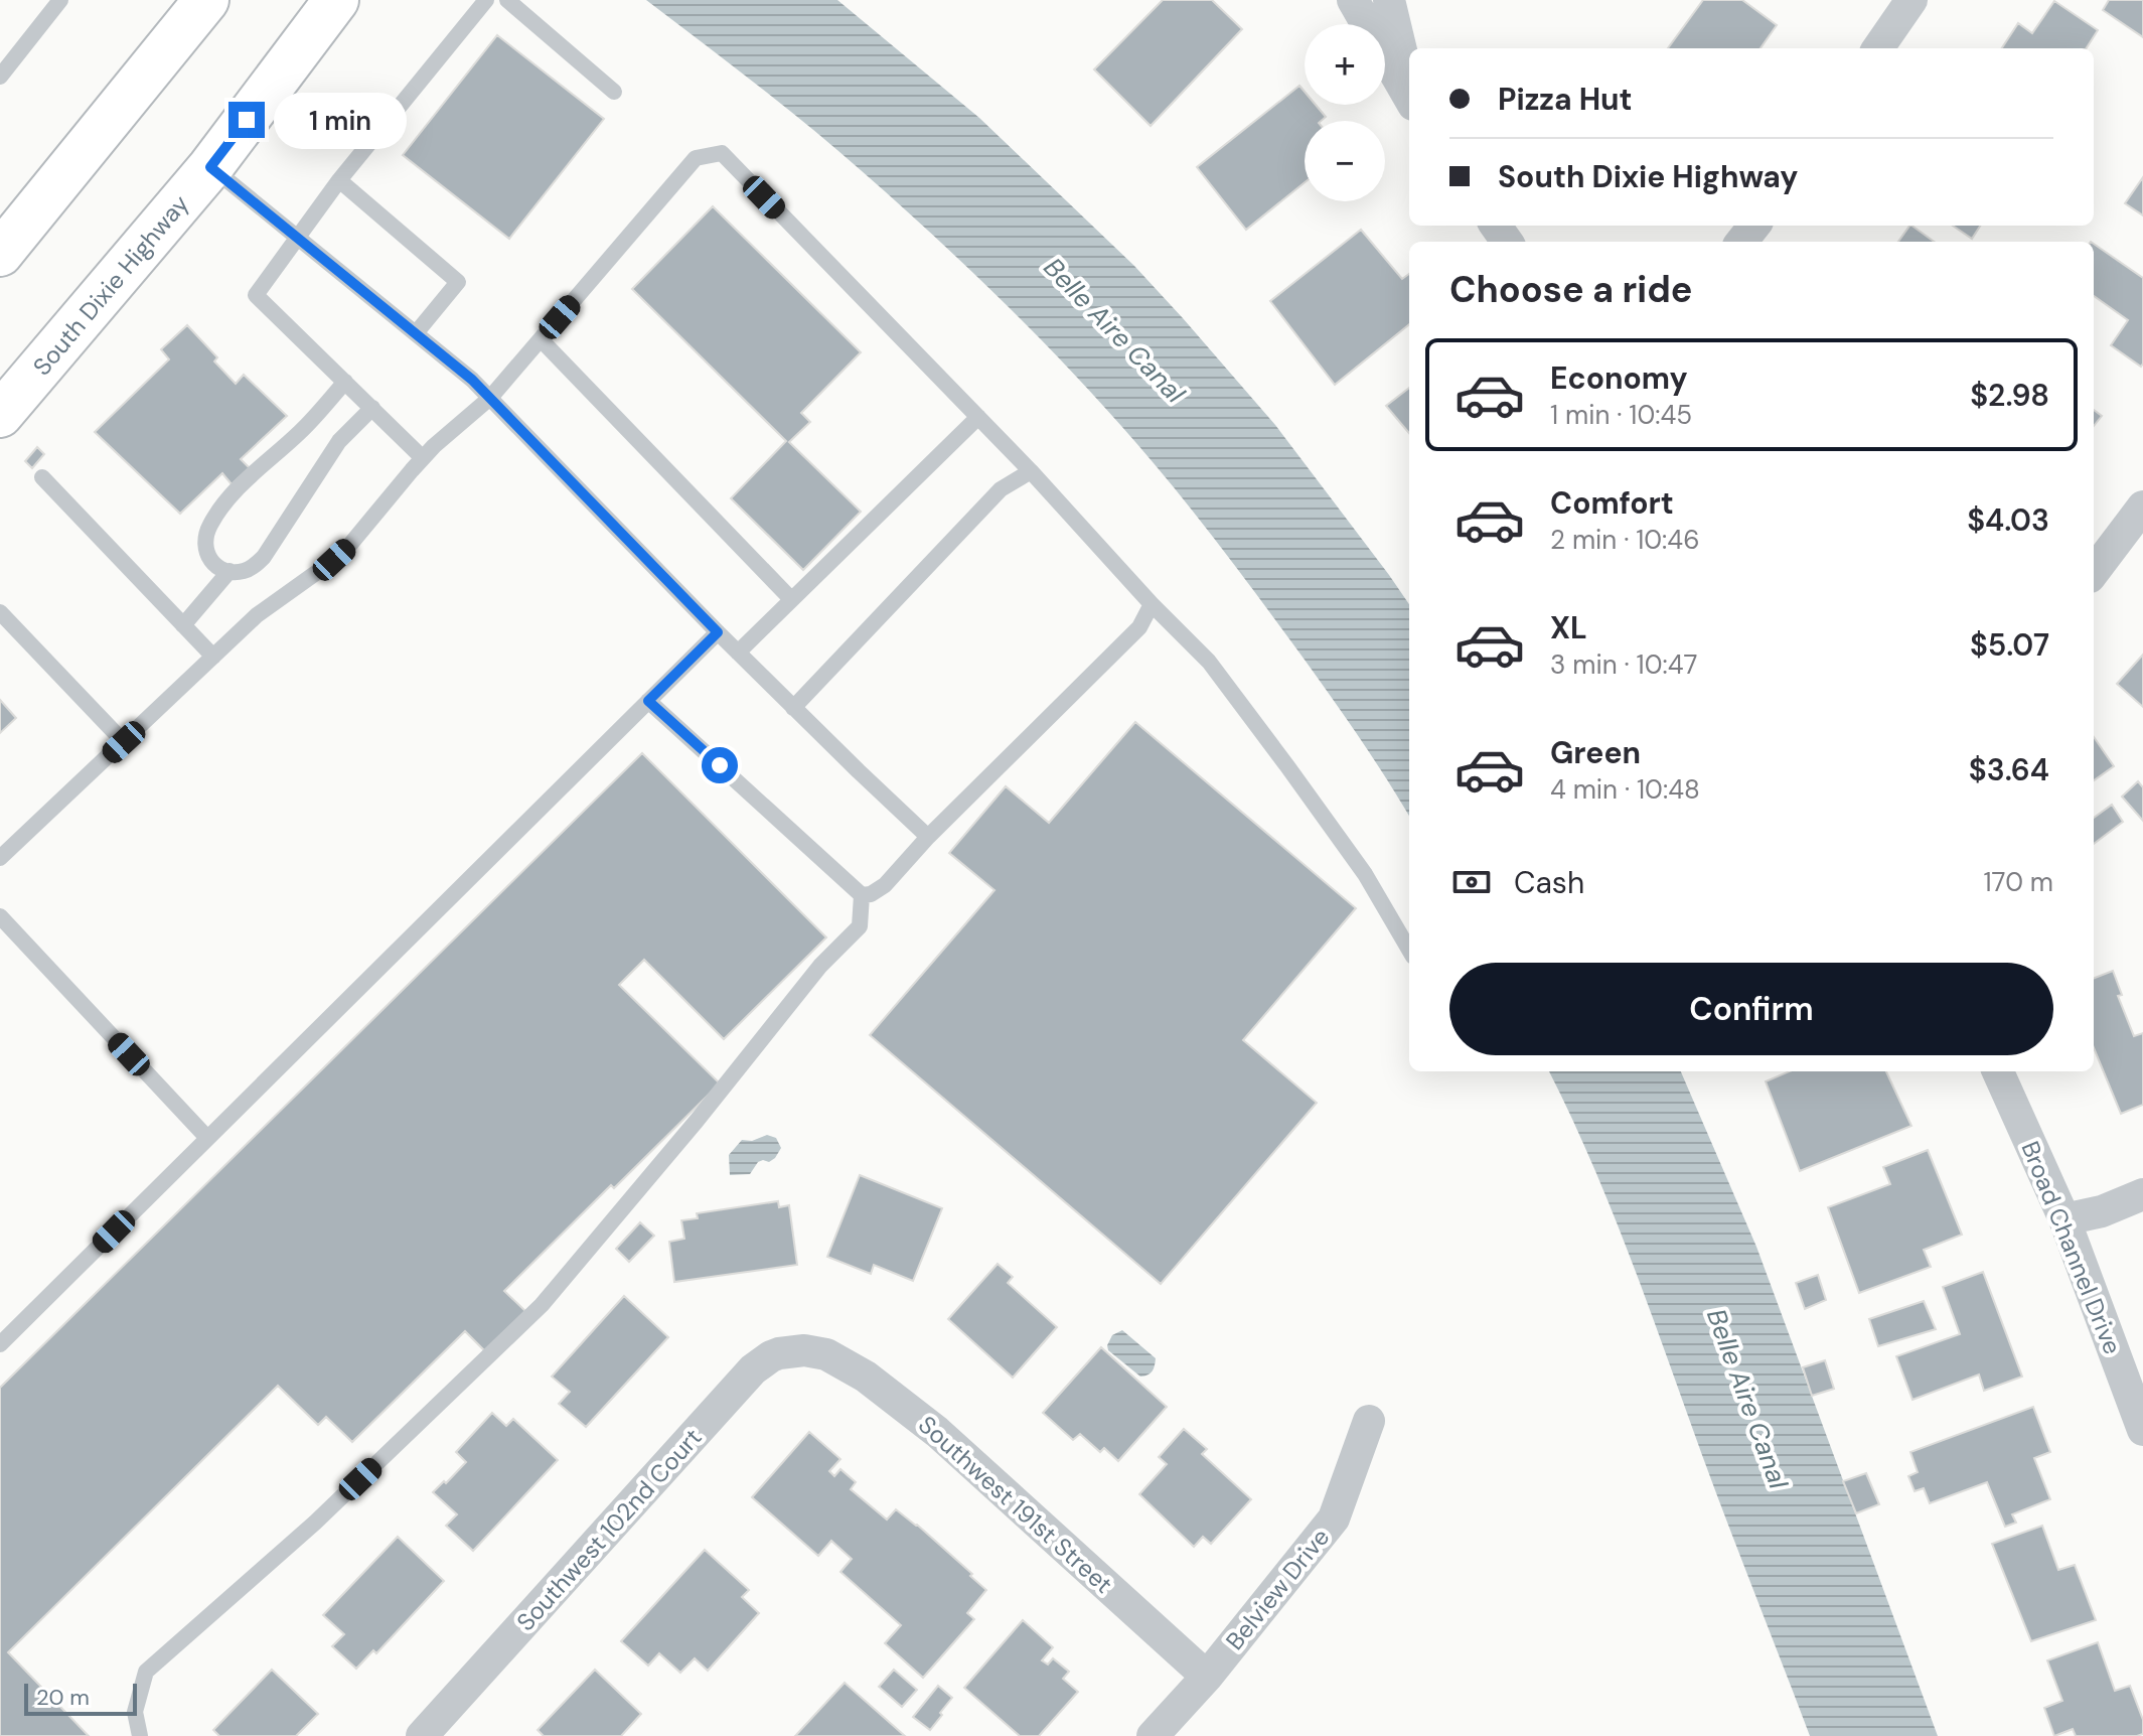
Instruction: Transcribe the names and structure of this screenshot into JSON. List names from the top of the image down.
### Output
{
  "streets": {
    "highway": ["South Dixie Highway"],
    "street": [
      "Broad Channel Drive",
      "Southwest 191st Street",
      "Southwest 102nd Court",
      "Belview Drive"
    ]
  },
  "crossings": [
    ["Southwest 191st Street", "Southwest 102nd Court"],
    ["Southwest 191st Street", "Belview Drive"]
  ],
  "water": ["Belle Aire Canal"],
  "scale_bar": "20 m",
  "page": {
    "map_buttons": ["+", "−"],
    "banner": ["Pizza Hut", "South Dixie Highway"],
    "bubble": "1 min",
    "heading": "Choose a ride",
    "list": [
      {
        "name": "Economy",
        "note": "1 min · 10:45",
        "value": "$2.98"
      },
      {
        "name": "Comfort",
        "note": "2 min · 10:46",
        "value": "$4.03"
      },
      {
        "name": "XL",
        "note": "3 min · 10:47",
        "value": "$5.07"
      },
      {
        "name": "Green",
        "note": "4 min · 10:48",
        "value": "$3.64"
      }
    ],
    "pay": ["Cash", "170 m"],
    "buttons": "Confirm",
    "scale": "20 m"
  }
}
